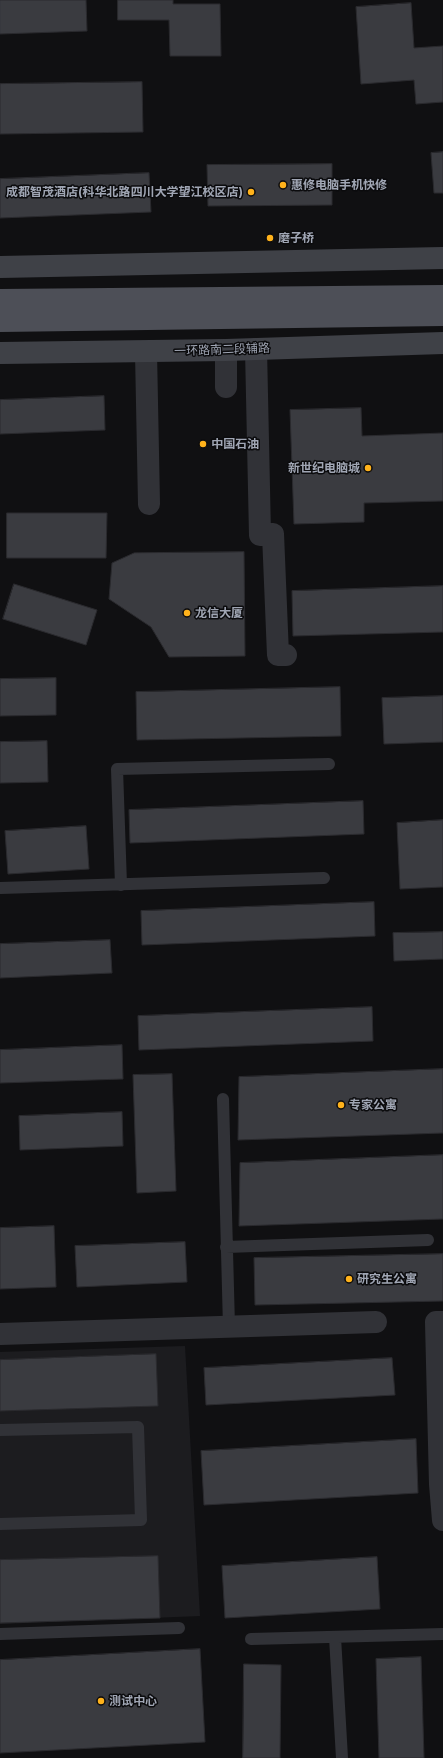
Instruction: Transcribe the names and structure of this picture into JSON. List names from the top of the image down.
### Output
{
  "streets": {
    "main road": ["一环路南二段辅路"]
  },
  "places": [
    "惠修电脑手机快修",
    "成都智茂酒店(科华北路四川大学望江校区店)",
    "磨子桥",
    "中国石油",
    "新世纪电脑城",
    "龙信大厦",
    "专家公寓",
    "研究生公寓",
    "测试中心"
  ]
}
